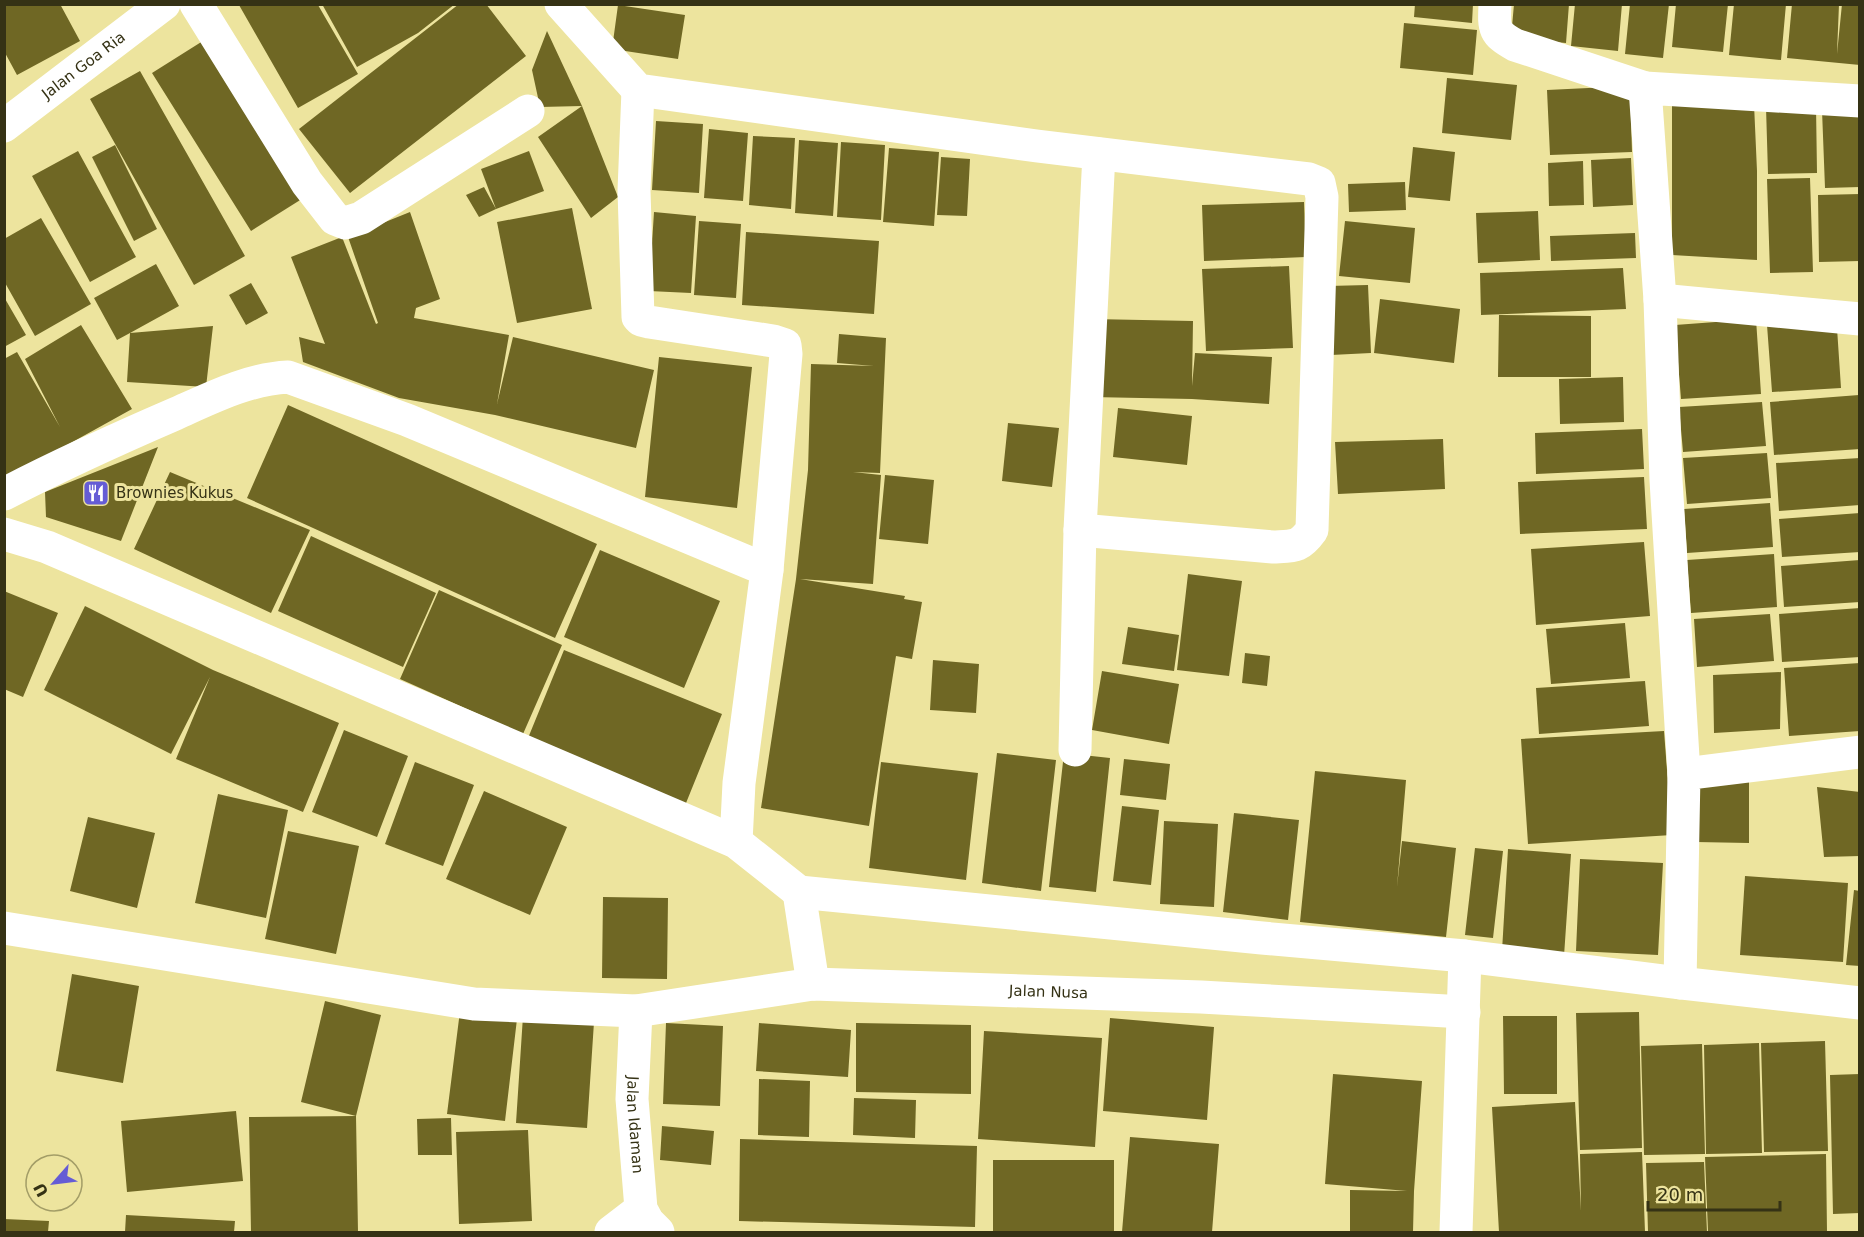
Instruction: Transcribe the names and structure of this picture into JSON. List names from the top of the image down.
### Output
{
  "streets": {
    "street": ["Jalan Goa Ria", "Jalan Nusa", "Jalan Idaman"]
  },
  "crossings": [
    ["Jalan Nusa", "Jalan Idaman"]
  ],
  "places": {
    "restaurant": ["Brownies Kukus"]
  },
  "scale_bar": "20 m",
  "north": "bottom left"
}
